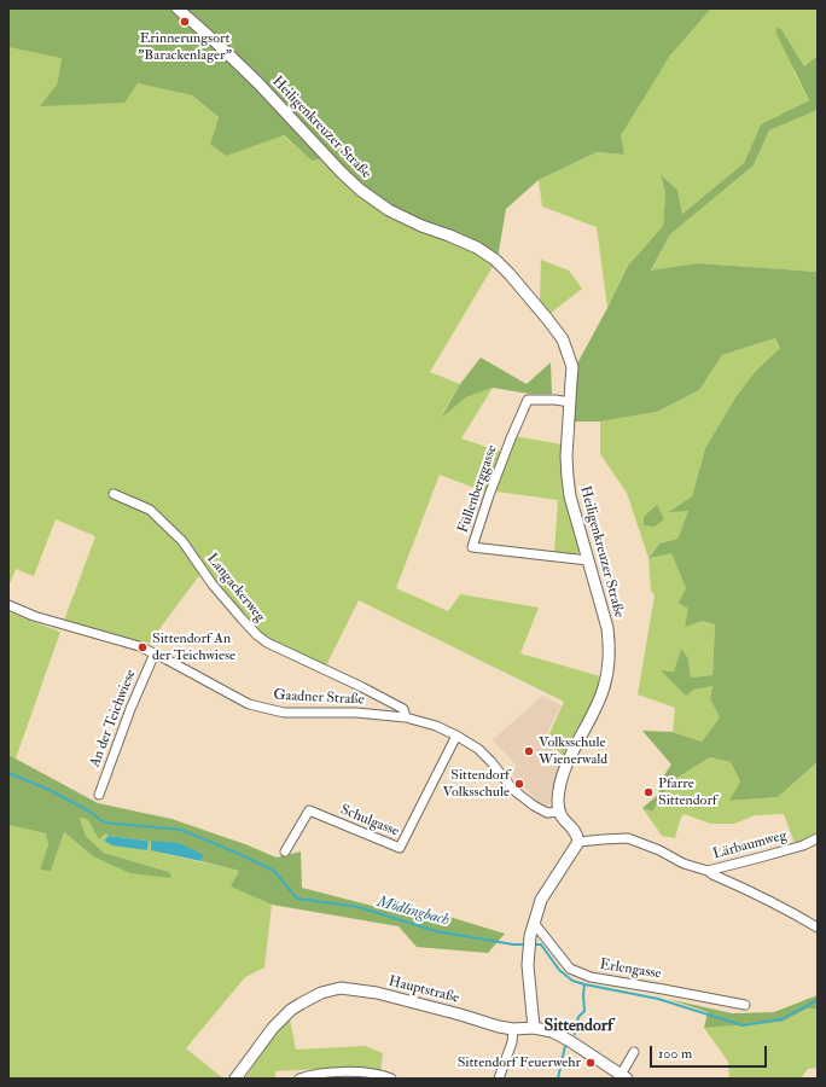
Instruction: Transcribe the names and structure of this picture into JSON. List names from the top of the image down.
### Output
{
  "streets": {
    "main road": ["Heiligenkreuzer Straße", "Hauptstraße"],
    "street": [
      "Füllenberggasse",
      "Langackerweg",
      "Gaadner Straße",
      "An der Teichwiese",
      "Schulgasse",
      "Lärbaumweg",
      "Erlengasse"
    ]
  },
  "crossings": [
    ["Heiligenkreuzer Straße", "Füllenberggasse"],
    ["Heiligenkreuzer Straße", "Gaadner Straße"],
    ["Langackerweg", "Gaadner Straße"],
    ["Gaadner Straße", "An der Teichwiese"],
    ["Gaadner Straße", "Schulgasse"]
  ],
  "districts": ["Sittendorf"],
  "water": ["Mödlingbach"],
  "places": [
    "Erinnerungsort \"Barackenlager\"",
    "Sittendorf An der Teichwiese",
    "Volksschule Wienerwald",
    "Sittendorf Volksschule",
    "Pfarre Sittendorf",
    "Sittendorf Feuerwehr"
  ],
  "scale_bar": "100 m"
}
